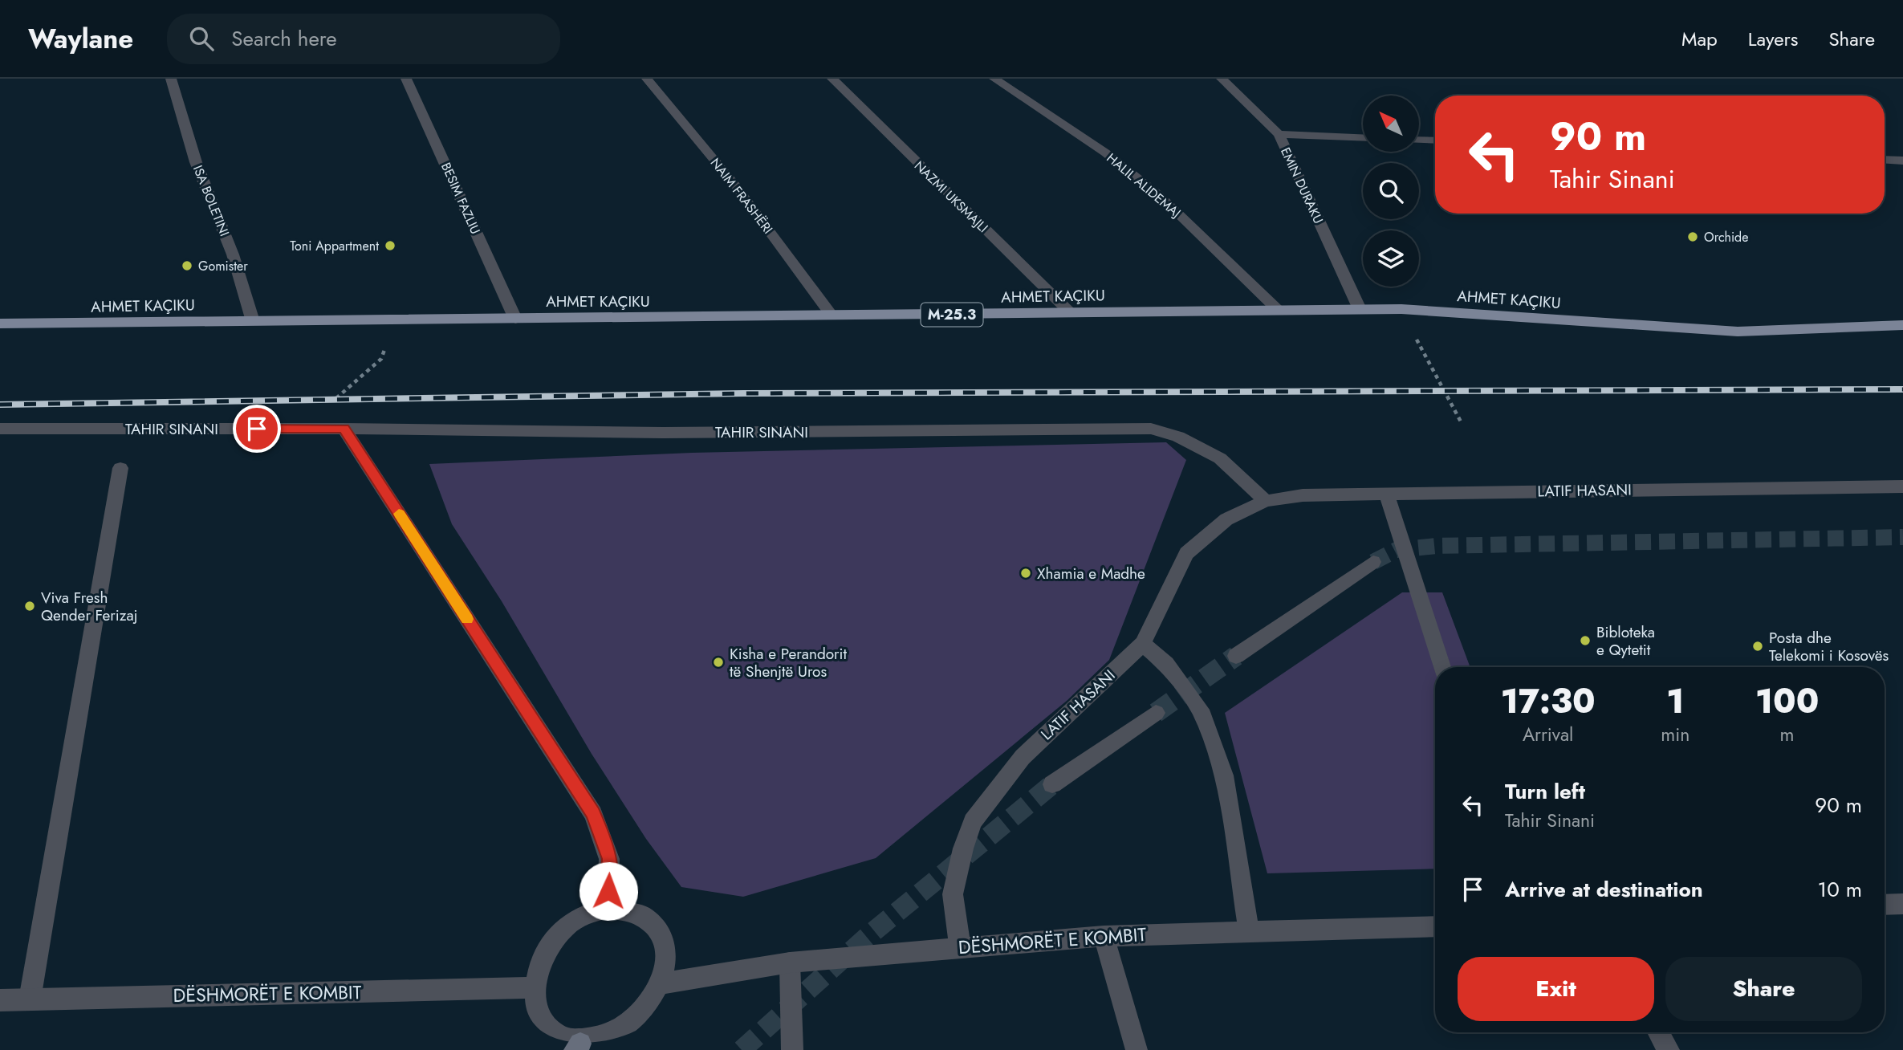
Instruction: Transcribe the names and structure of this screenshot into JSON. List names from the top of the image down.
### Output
{
  "streets": {
    "main road": ["AHMET KAÇIKU", "M-25.3"],
    "street": [
      "HALIL ALIDEMAJ",
      "EMIN DURAKU",
      "NAIM FRASHËRI",
      "NAZMI UKSMAJLI",
      "BESIM FAZLIU",
      "ISA BOLETINI",
      "TAHIR SINANI",
      "LATIF HASANI",
      "DËSHMORËT E KOMBIT"
    ]
  },
  "crossings": [
    ["HALIL ALIDEMAJ", "AHMET KAÇIKU"],
    ["EMIN DURAKU", "AHMET KAÇIKU"],
    ["NAIM FRASHËRI", "AHMET KAÇIKU"],
    ["NAZMI UKSMAJLI", "AHMET KAÇIKU"],
    ["BESIM FAZLIU", "AHMET KAÇIKU"],
    ["ISA BOLETINI", "AHMET KAÇIKU"],
    ["TAHIR SINANI", "LATIF HASANI"],
    ["LATIF HASANI", "DËSHMORËT E KOMBIT"]
  ],
  "places": [
    "Orchide",
    "Toni Appartment",
    "Gomister",
    "Xhamia e Madhe",
    "Viva Fresh Qender Ferizaj",
    "Bibloteka e Qytetit",
    "Posta dhe Telekomi i Kosovës",
    "Kisha e Perandorit të Shenjtë Uros"
  ],
  "north": "top left",
  "page": {
    "header": "Waylane",
    "search": "Search here",
    "nav": ["Map", "Layers", "Share"],
    "turn": ["90 m", "Tahir Sinani"],
    "eta": [
      "17:30",
      "Arrival",
      "1",
      "min",
      "100",
      "m"
    ],
    "list": [
      {
        "name": "Turn left",
        "note": "Tahir Sinani",
        "value": "90 m"
      },
      {
        "name": "Arrive at destination",
        "value": "10 m"
      }
    ],
    "buttons": ["Exit", "Share"]
  }
}
